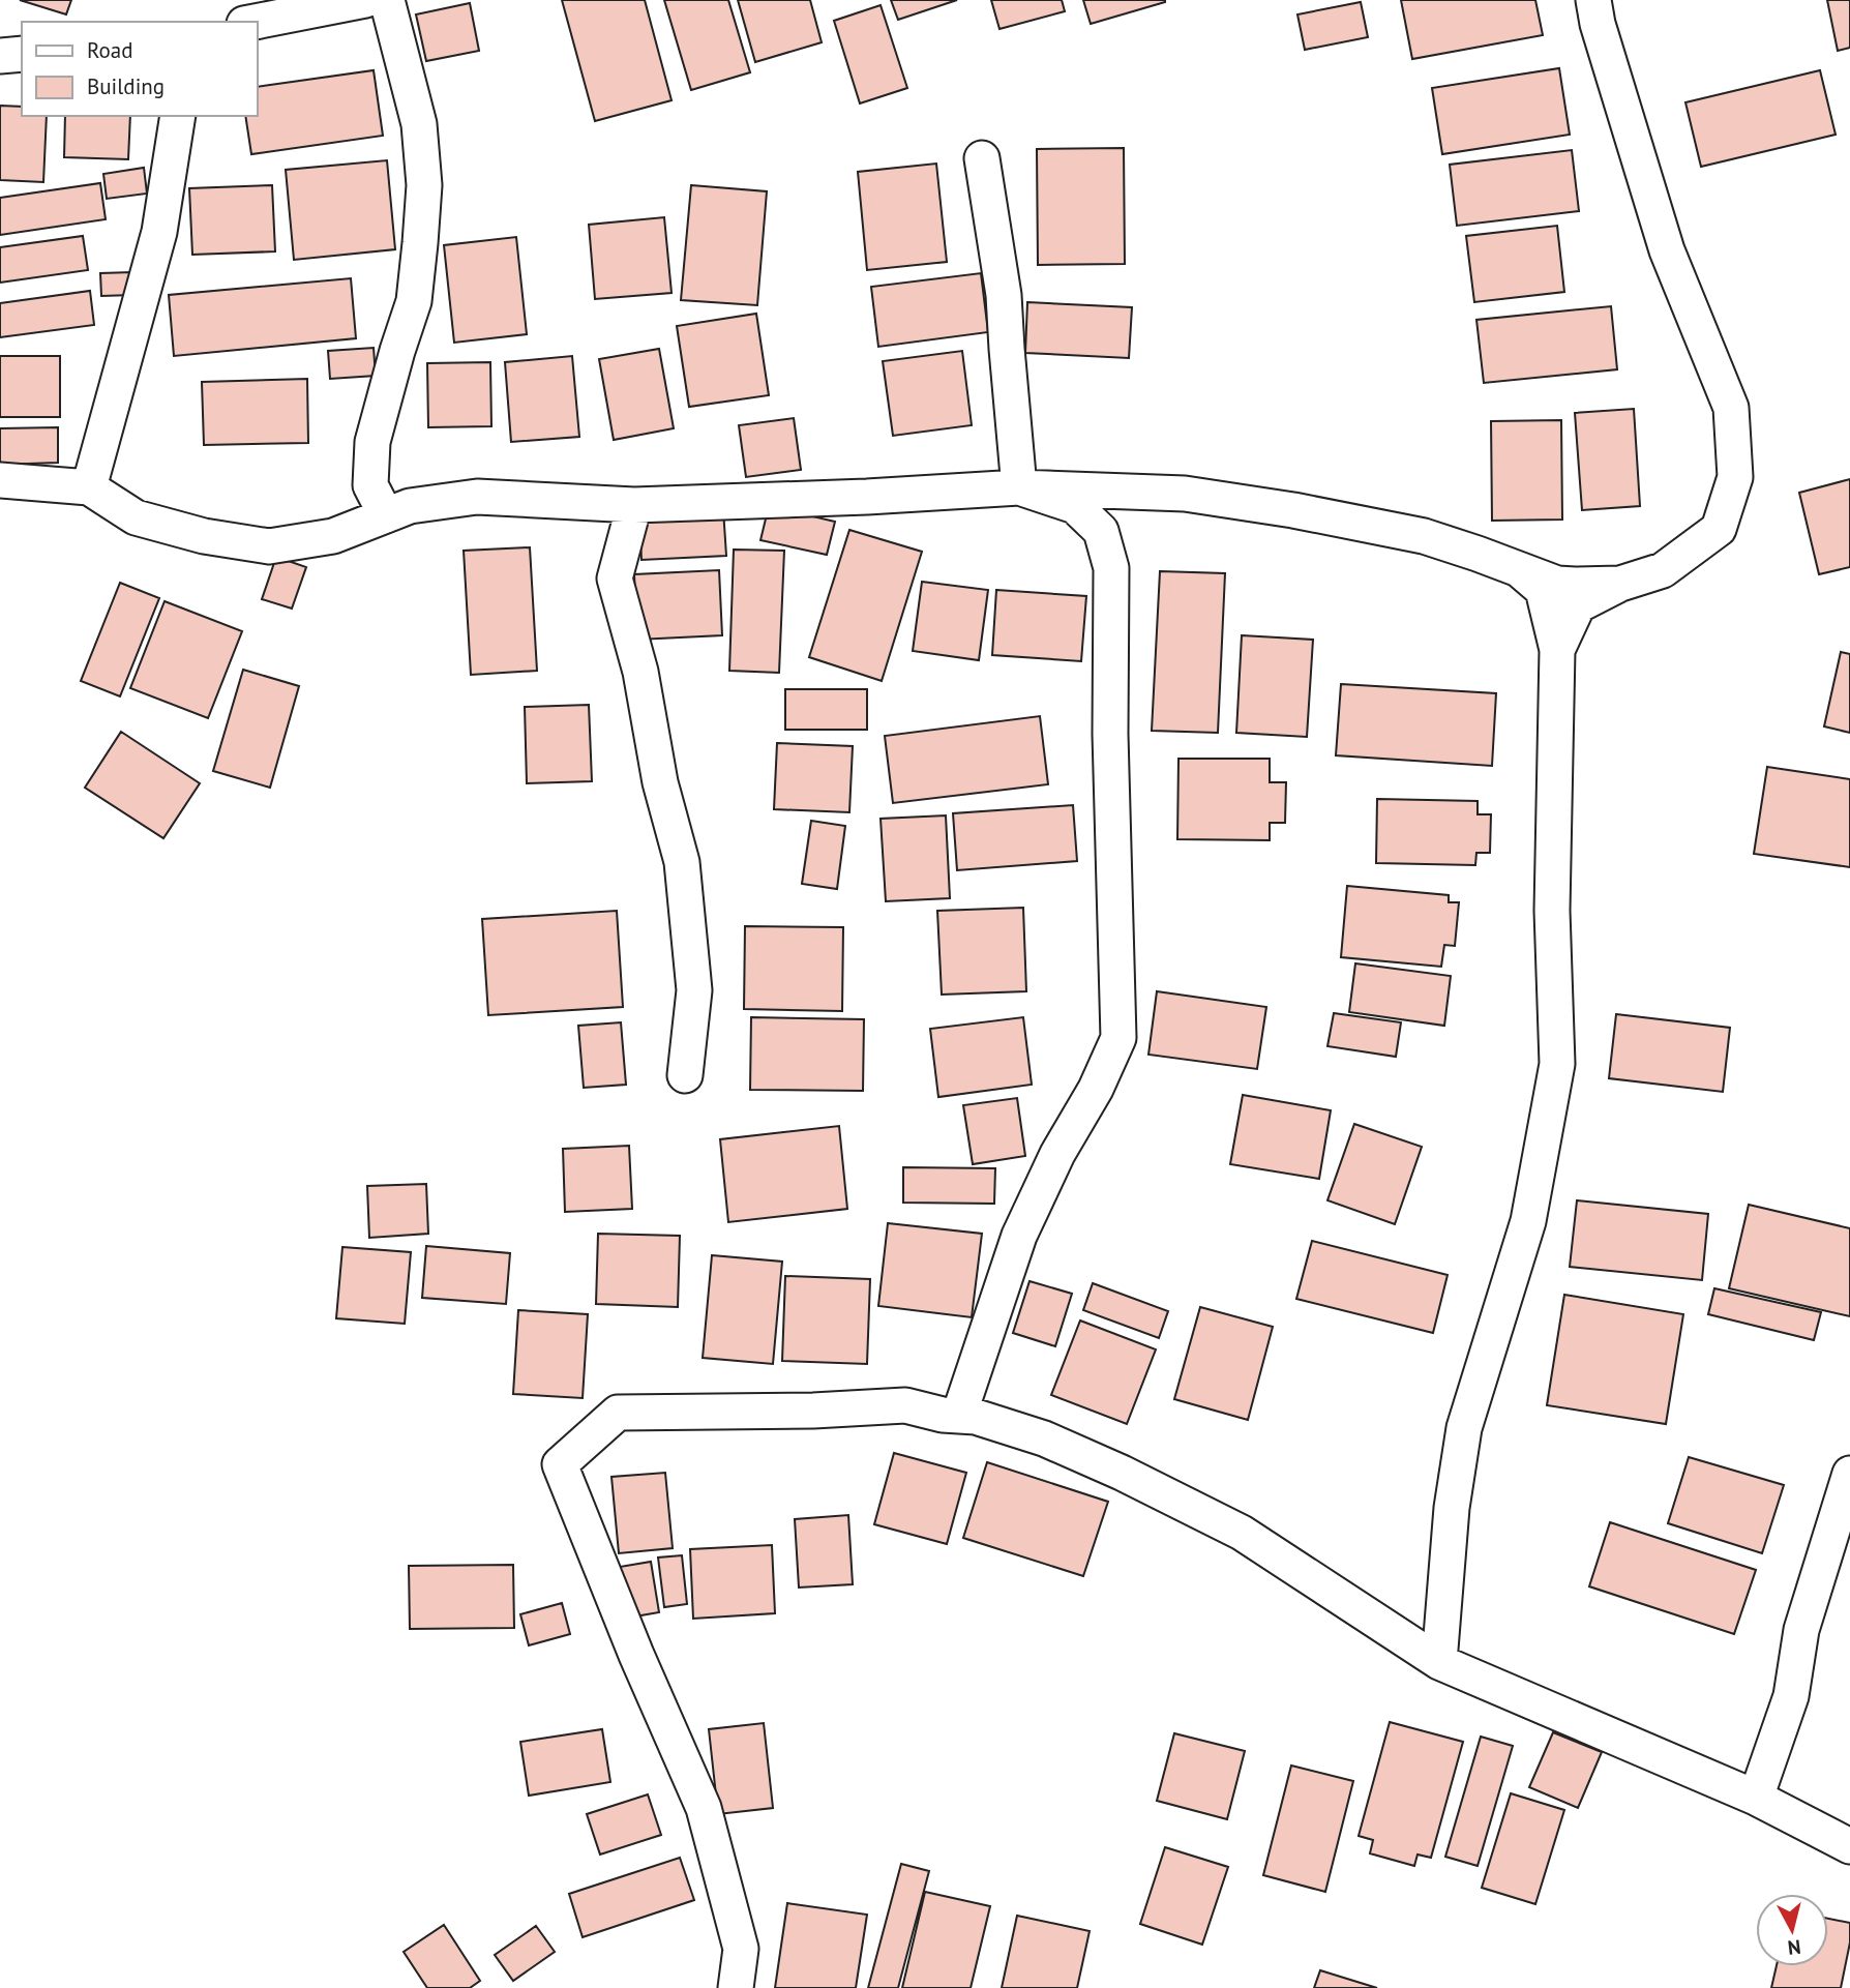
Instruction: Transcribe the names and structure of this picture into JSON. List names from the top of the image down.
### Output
{
  "legend": ["Road", "Building"],
  "north": "bottom"
}
